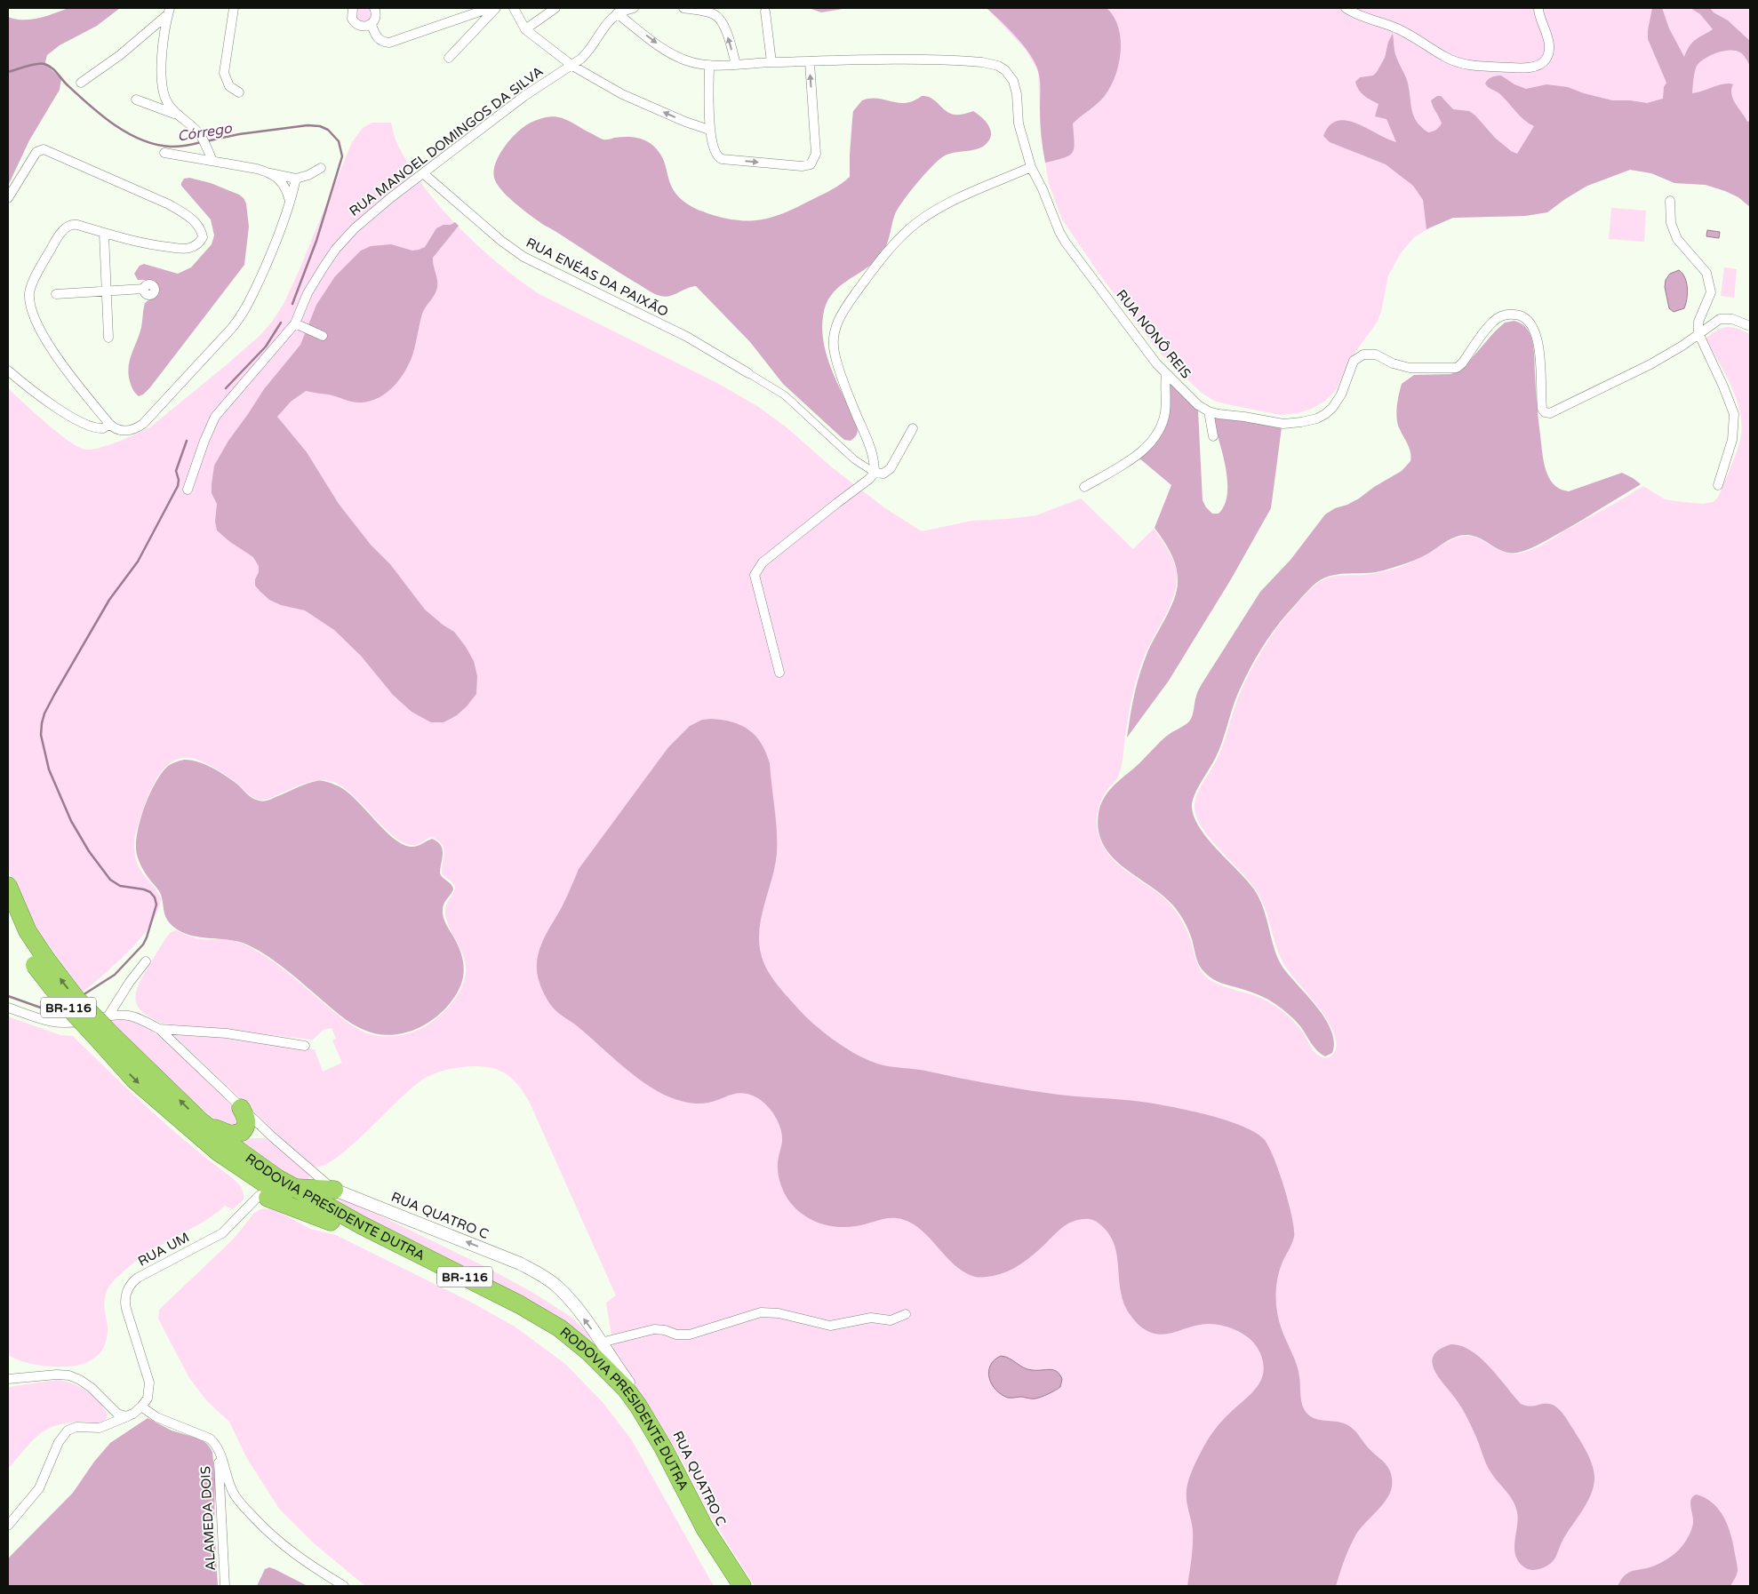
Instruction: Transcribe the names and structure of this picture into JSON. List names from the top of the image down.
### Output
{
  "streets": {
    "highway": ["BR-116", "RODOVIA PRESIDENTE DUTRA"],
    "street": [
      "RUA MANOEL DOMINGOS DA SILVA",
      "RUA ENÉAS DA PAIXÃO",
      "RUA NONÔ REIS",
      "RUA QUATRO C",
      "RUA UM",
      "ALAMEDA DOIS"
    ]
  },
  "crossings": [
    ["RUA MANOEL DOMINGOS DA SILVA", "RUA ENÉAS DA PAIXÃO"],
    ["RUA MANOEL DOMINGOS DA SILVA", "RUA NONÔ REIS"],
    ["RODOVIA PRESIDENTE DUTRA", "RUA QUATRO C"]
  ],
  "one_way": ["RUA QUATRO C"],
  "water": ["Córrego"]
}
